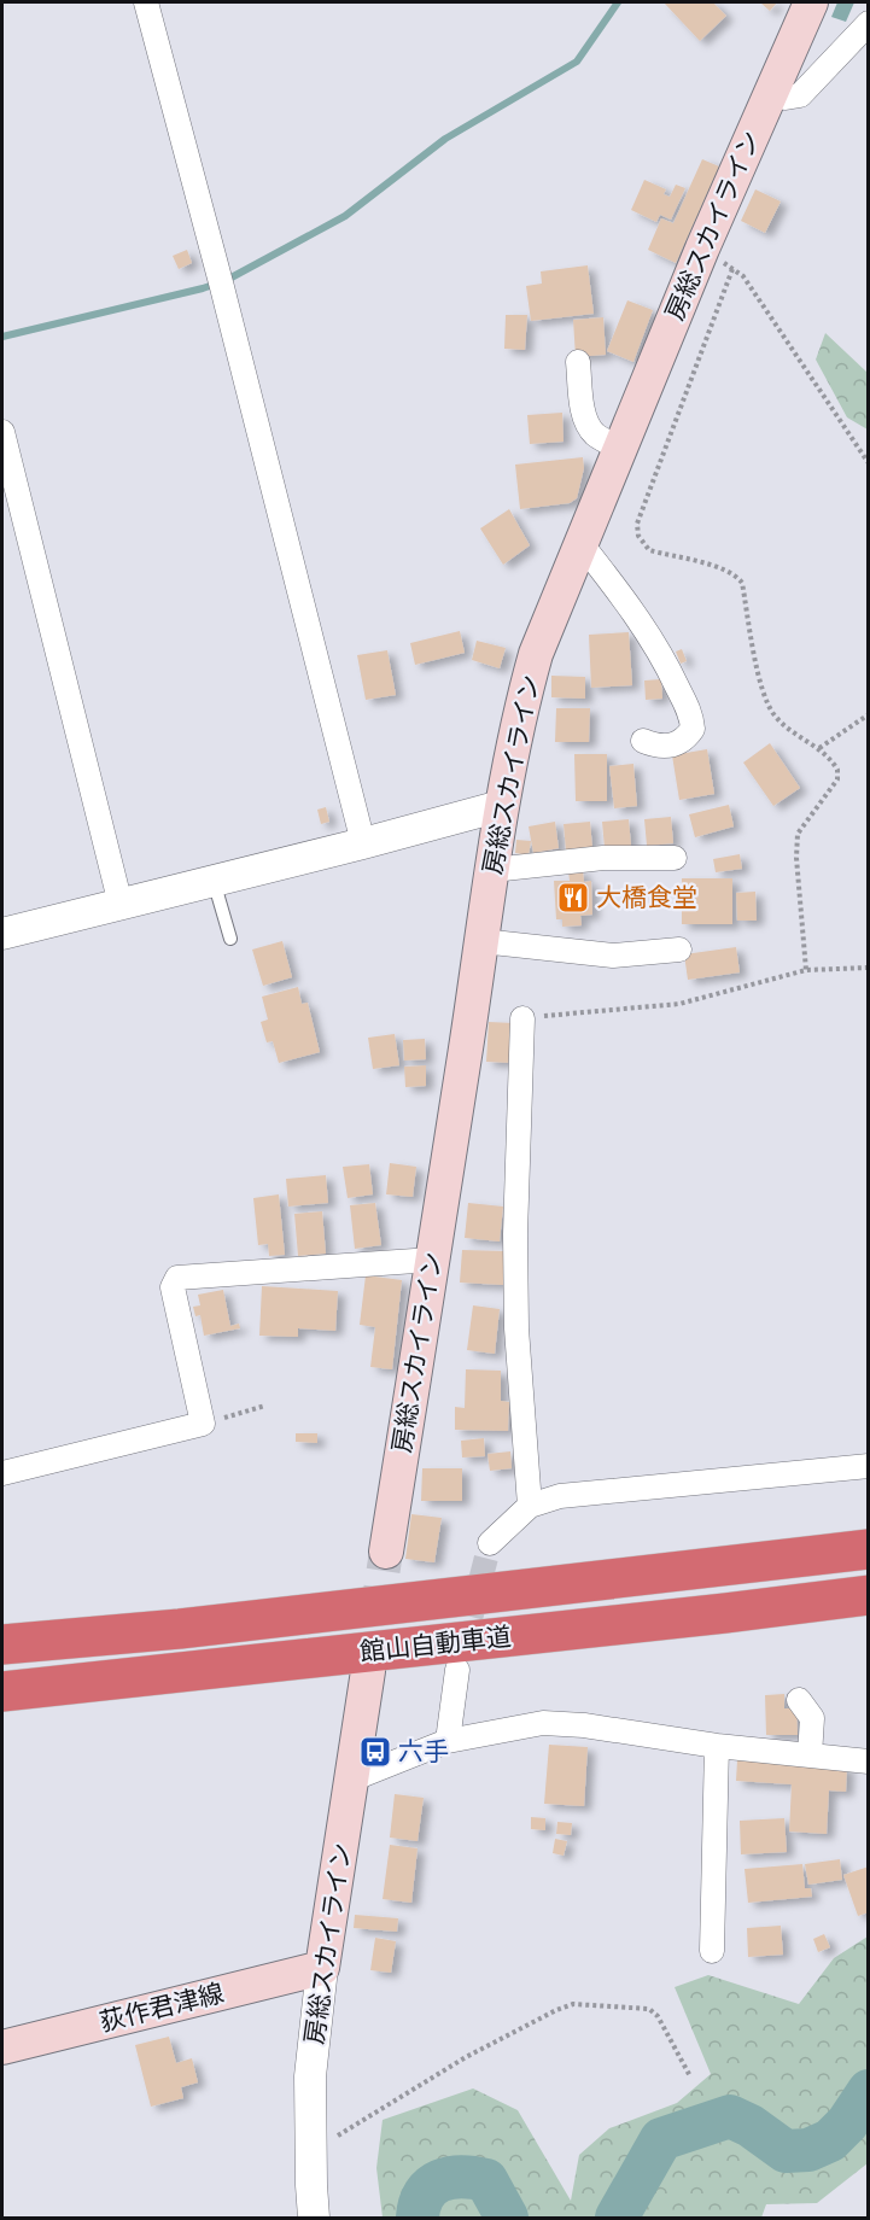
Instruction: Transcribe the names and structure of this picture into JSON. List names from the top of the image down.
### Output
{
  "streets": {
    "highway": ["館山自動車道"],
    "main road": ["房総スカイライン", "荻作君津線"]
  },
  "crossings": [
    ["房総スカイライン", "荻作君津線"]
  ],
  "places": {
    "restaurant": ["大橋食堂"],
    "bus stop": ["六手"]
  }
}
